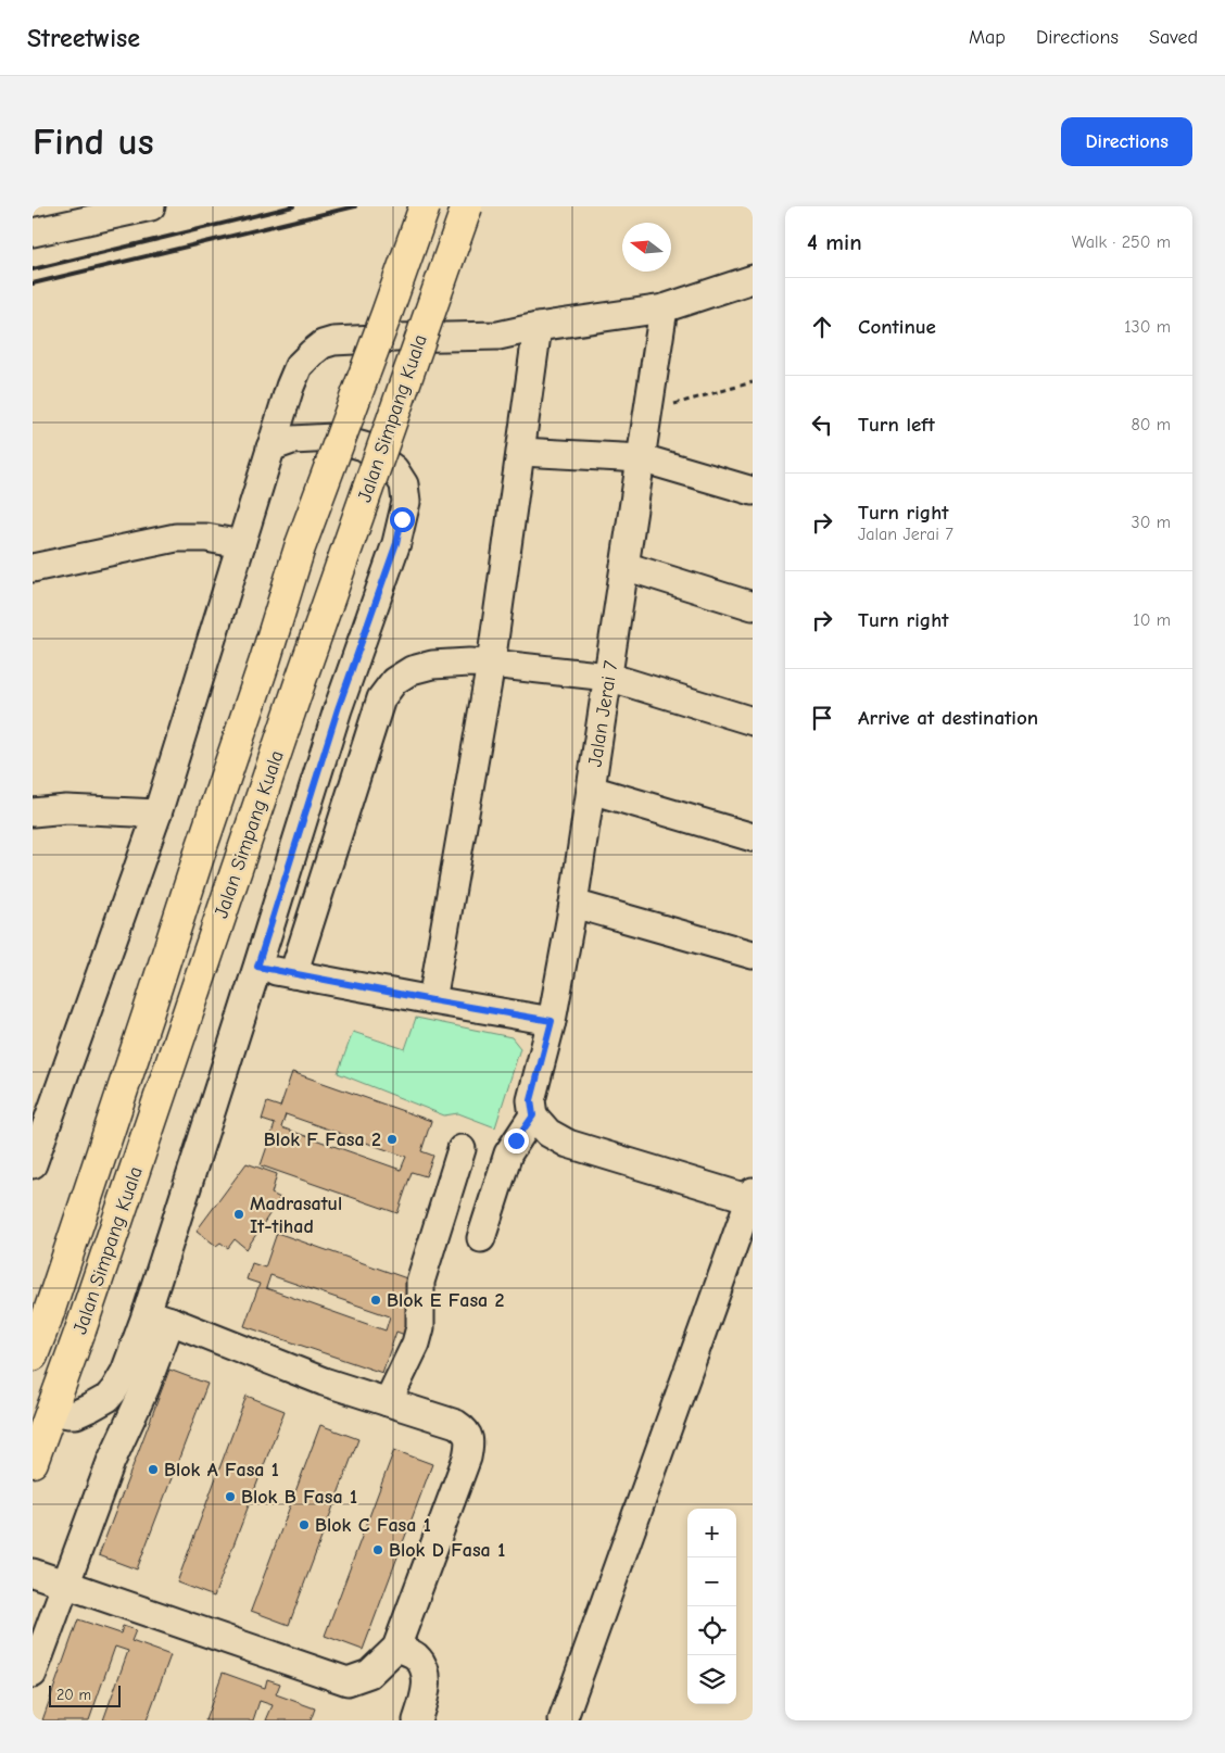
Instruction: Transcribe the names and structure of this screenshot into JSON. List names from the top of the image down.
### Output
{
  "streets": {
    "main road": ["Jalan Simpang Kuala"],
    "street": ["Jalan Jerai 7"]
  },
  "places": [
    "Blok F Fasa 2",
    "Madrasatul It-tihad",
    "Blok E Fasa 2",
    "Blok A Fasa 1",
    "Blok B Fasa 1",
    "Blok C Fasa 1",
    "Blok D Fasa 1"
  ],
  "scale_bar": "20 m",
  "north": "left",
  "page": {
    "header": "Streetwise",
    "nav": ["Map", "Directions", "Saved"],
    "buttons": "Directions",
    "title": "Find us",
    "heading": ["4 min", "Walk · 250 m"],
    "list": [
      ["Continue", "130 m"],
      ["Turn left", "80 m"],
      ["Turn right", "Jalan Jerai 7", "30 m"],
      ["Turn right", "10 m"],
      "Arrive at destination"
    ],
    "map_buttons": ["+", "−"],
    "scale": "20 m"
  }
}
